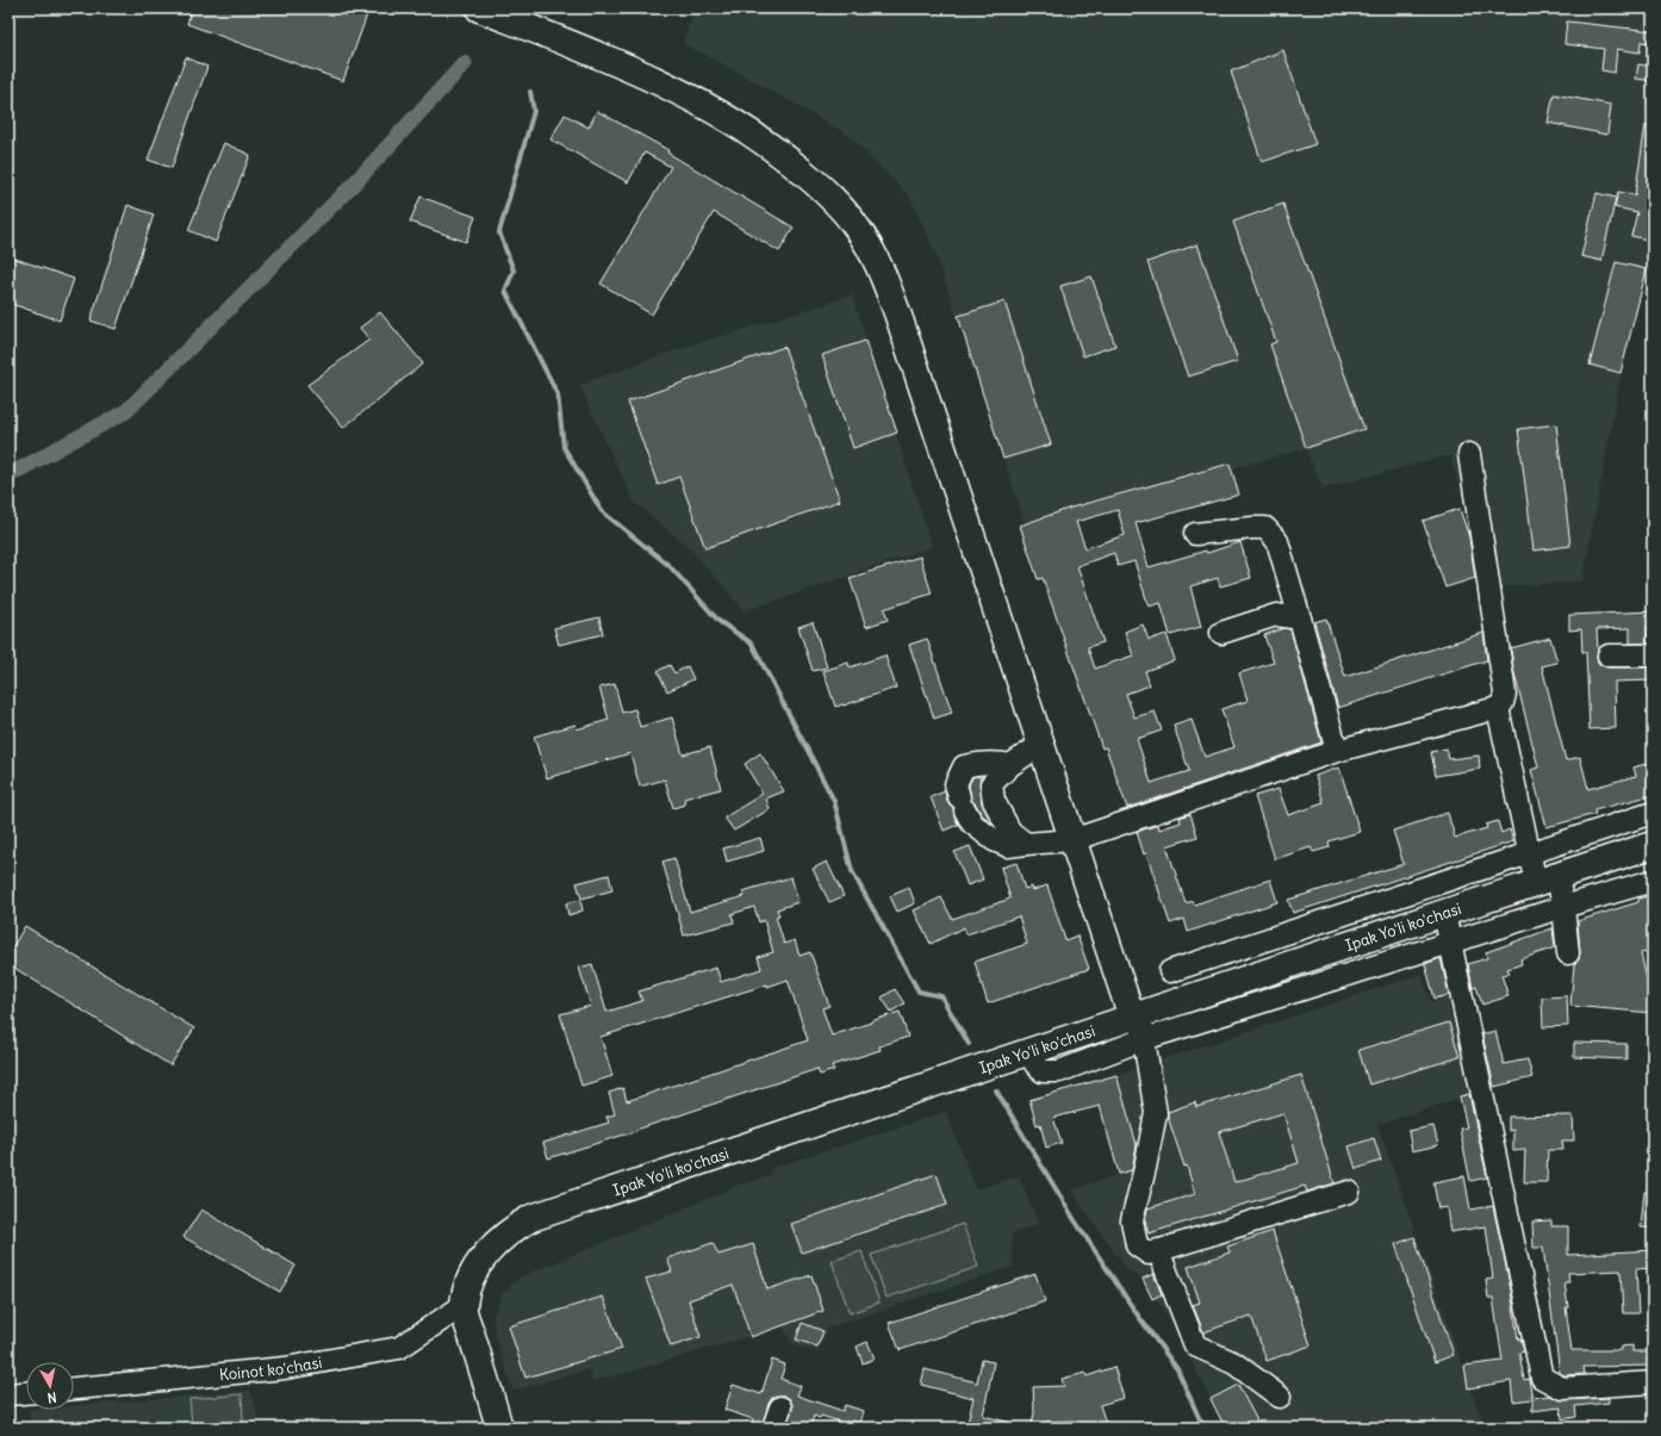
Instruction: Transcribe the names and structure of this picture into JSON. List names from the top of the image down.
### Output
{
  "streets": {
    "main road": ["Ipak Yo'li ko'chasi"],
    "street": ["Koinot ko'chasi"]
  },
  "crossings": [
    ["Ipak Yo'li ko'chasi", "Koinot ko'chasi"]
  ],
  "north": "bottom"
}
